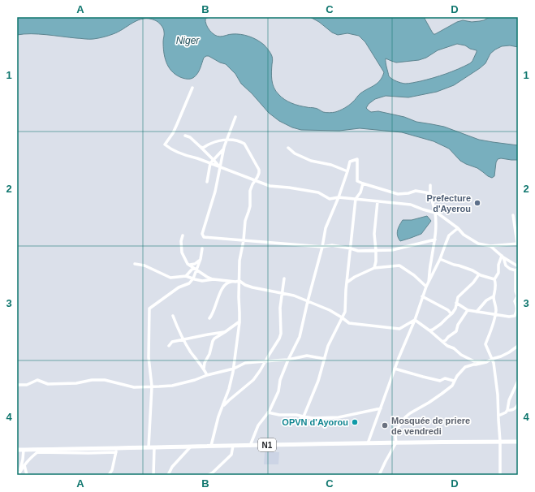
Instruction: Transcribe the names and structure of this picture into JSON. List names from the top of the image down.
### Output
{
  "streets": {
    "main road": ["N1"]
  },
  "water": ["Niger"],
  "places": ["Prefecture d'Ayerou", "OPVN d'Ayorou", "Mosquée de priere de vendredi"],
  "grid": {
    "columns": [
      "A",
      "B",
      "C",
      "D"
    ],
    "rows": [
      "1",
      "2",
      "3",
      "4"
    ]
  }
}
